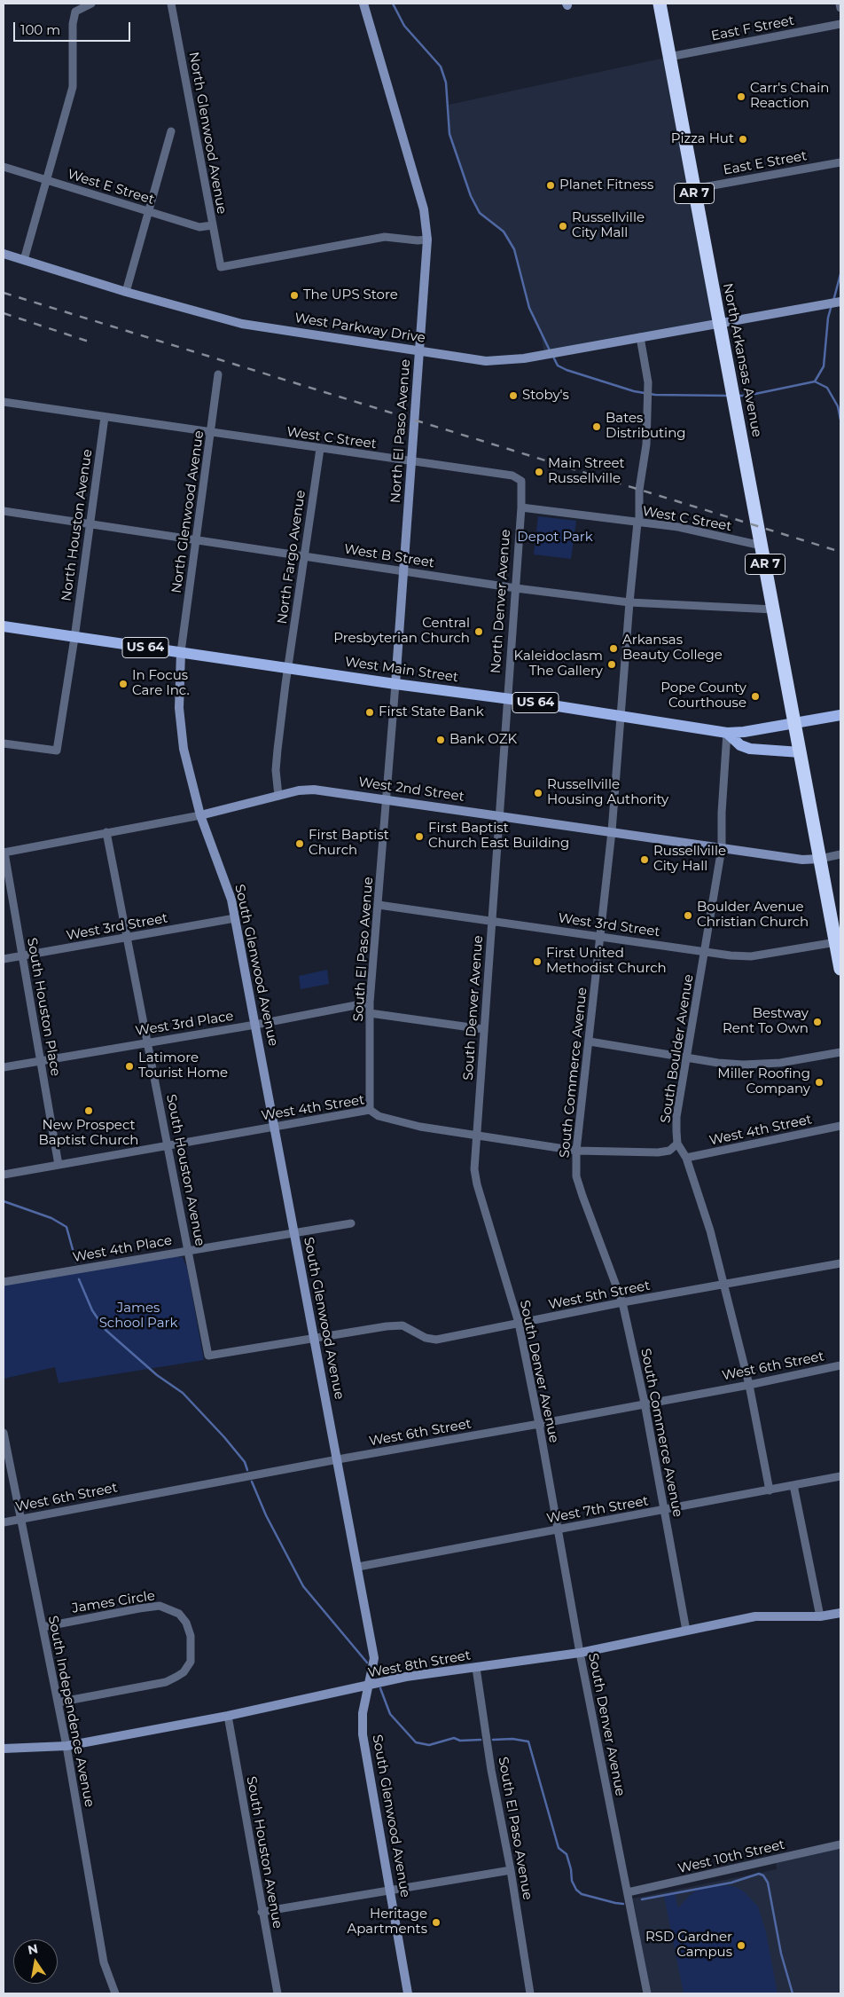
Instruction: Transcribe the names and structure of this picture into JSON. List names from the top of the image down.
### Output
{
  "streets": {
    "highway": ["AR 7", "North Arkansas Avenue"],
    "main road": ["US 64", "West Main Street"],
    "street": [
      "East F Street",
      "North Glenwood Avenue",
      "East E Street",
      "West E Street",
      "West Parkway Drive",
      "North El Paso Avenue",
      "West C Street",
      "North Houston Avenue",
      "West B Street",
      "North Fargo Avenue",
      "North Denver Avenue",
      "West 2nd Street",
      "West 3rd Street",
      "South El Paso Avenue",
      "South Glenwood Avenue",
      "South Houston Place",
      "South Denver Avenue",
      "West 3rd Place",
      "South Boulder Avenue",
      "South Commerce Avenue",
      "West 4th Street",
      "South Houston Avenue",
      "West 4th Place",
      "West 5th Street",
      "West 6th Street",
      "West 7th Street",
      "James Circle",
      "West 8th Street",
      "South Independence Avenue",
      "West 10th Street"
    ]
  },
  "crossings": [
    ["East F Street", "North Arkansas Avenue"],
    ["North Glenwood Avenue", "West E Street"],
    ["North Glenwood Avenue", "North El Paso Avenue"],
    ["North Glenwood Avenue", "West C Street"],
    ["North Glenwood Avenue", "West B Street"],
    ["North Glenwood Avenue", "West Main Street"],
    ["North Glenwood Avenue", "South Glenwood Avenue"],
    ["East E Street", "North Arkansas Avenue"],
    ["AR 7", "North Arkansas Avenue"],
    ["AR 7", "US 64"],
    ["AR 7", "West Main Street"],
    ["AR 7", "West 2nd Street"],
    ["AR 7", "West 3rd Street"],
    ["West Parkway Drive", "North Arkansas Avenue"],
    ["West Parkway Drive", "North El Paso Avenue"],
    ["West Parkway Drive", "South Commerce Avenue"],
    ["North Arkansas Avenue", "West C Street"],
    ["North Arkansas Avenue", "West B Street"],
    ["North Arkansas Avenue", "US 64"],
    ["North Arkansas Avenue", "West Main Street"],
    ["North El Paso Avenue", "West C Street"],
    ["North El Paso Avenue", "West B Street"],
    ["North El Paso Avenue", "West Main Street"],
    ["North El Paso Avenue", "South El Paso Avenue"],
    ["West C Street", "North Houston Avenue"],
    ["West C Street", "North Fargo Avenue"],
    ["West C Street", "North Denver Avenue"],
    ["West C Street", "South Commerce Avenue"],
    ["North Houston Avenue", "West B Street"],
    ["North Houston Avenue", "West Main Street"],
    ["West B Street", "North Fargo Avenue"],
    ["West B Street", "North Denver Avenue"],
    ["West B Street", "South Commerce Avenue"],
    ["North Fargo Avenue", "West Main Street"],
    ["North Fargo Avenue", "West 2nd Street"],
    ["North Denver Avenue", "West Main Street"],
    ["North Denver Avenue", "South Denver Avenue"],
    ["US 64", "West Main Street"],
    ["West Main Street", "South El Paso Avenue"],
    ["West Main Street", "South Glenwood Avenue"],
    ["West Main Street", "South Denver Avenue"],
    ["West Main Street", "South Boulder Avenue"],
    ["West Main Street", "South Commerce Avenue"],
    ["West 2nd Street", "South El Paso Avenue"],
    ["West 2nd Street", "South Glenwood Avenue"],
    ["West 2nd Street", "South Houston Place"],
    ["West 2nd Street", "South Denver Avenue"],
    ["West 2nd Street", "South Boulder Avenue"],
    ["West 2nd Street", "South Commerce Avenue"],
    ["West 2nd Street", "South Houston Avenue"],
    ["West 3rd Street", "South El Paso Avenue"],
    ["West 3rd Street", "South Glenwood Avenue"],
    ["West 3rd Street", "South Houston Place"],
    ["West 3rd Street", "South Denver Avenue"],
    ["West 3rd Street", "South Boulder Avenue"],
    ["West 3rd Street", "South Commerce Avenue"],
    ["West 3rd Street", "South Houston Avenue"],
    ["South El Paso Avenue", "West 3rd Place"],
    ["South El Paso Avenue", "West 4th Street"],
    ["South El Paso Avenue", "West 8th Street"],
    ["South Glenwood Avenue", "West 3rd Place"],
    ["South Glenwood Avenue", "West 4th Street"],
    ["South Glenwood Avenue", "West 4th Place"],
    ["South Glenwood Avenue", "West 5th Street"],
    ["South Glenwood Avenue", "West 6th Street"],
    ["South Glenwood Avenue", "West 7th Street"],
    ["South Glenwood Avenue", "West 8th Street"],
    ["South Houston Place", "West 3rd Place"],
    ["South Houston Place", "West 4th Street"],
    ["South Denver Avenue", "West 4th Street"],
    ["South Denver Avenue", "West 5th Street"],
    ["South Denver Avenue", "West 6th Street"],
    ["South Denver Avenue", "West 7th Street"],
    ["South Denver Avenue", "West 8th Street"],
    ["South Denver Avenue", "West 10th Street"],
    ["West 3rd Place", "South Houston Avenue"],
    ["South Boulder Avenue", "West 4th Street"],
    ["South Boulder Avenue", "West 5th Street"],
    ["South Boulder Avenue", "West 6th Street"],
    ["South Boulder Avenue", "West 7th Street"],
    ["South Commerce Avenue", "West 4th Street"],
    ["South Commerce Avenue", "West 5th Street"],
    ["South Commerce Avenue", "West 6th Street"],
    ["South Commerce Avenue", "West 7th Street"],
    ["South Commerce Avenue", "West 8th Street"],
    ["West 4th Street", "South Houston Avenue"],
    ["South Houston Avenue", "West 4th Place"],
    ["South Houston Avenue", "West 5th Street"],
    ["South Houston Avenue", "West 8th Street"],
    ["West 6th Street", "South Independence Avenue"],
    ["James Circle", "South Independence Avenue"],
    ["West 8th Street", "South Independence Avenue"]
  ],
  "parks": ["Depot Park", "James School Park"],
  "places": [
    "Carr's Chain Reaction",
    "Pizza Hut",
    "Planet Fitness",
    "Russellville City Mall",
    "The UPS Store",
    "Stoby's",
    "Bates Distributing",
    "Main Street Russellville",
    "Central Presbyterian Church",
    "Arkansas Beauty College",
    "Kaleidoclasm The Gallery",
    "In Focus Care Inc.",
    "Pope County Courthouse",
    "First State Bank",
    "Bank OZK",
    "Russellville Housing Authority",
    "First Baptist Church East Building",
    "First Baptist Church",
    "Russellville City Hall",
    "Boulder Avenue Christian Church",
    "First United Methodist Church",
    "Bestway Rent To Own",
    "Latimore Tourist Home",
    "Miller Roofing Company",
    "New Prospect Baptist Church",
    "Heritage Apartments",
    "RSD Gardner Campus"
  ],
  "scale_bar": "100 m",
  "north": "top"
}
